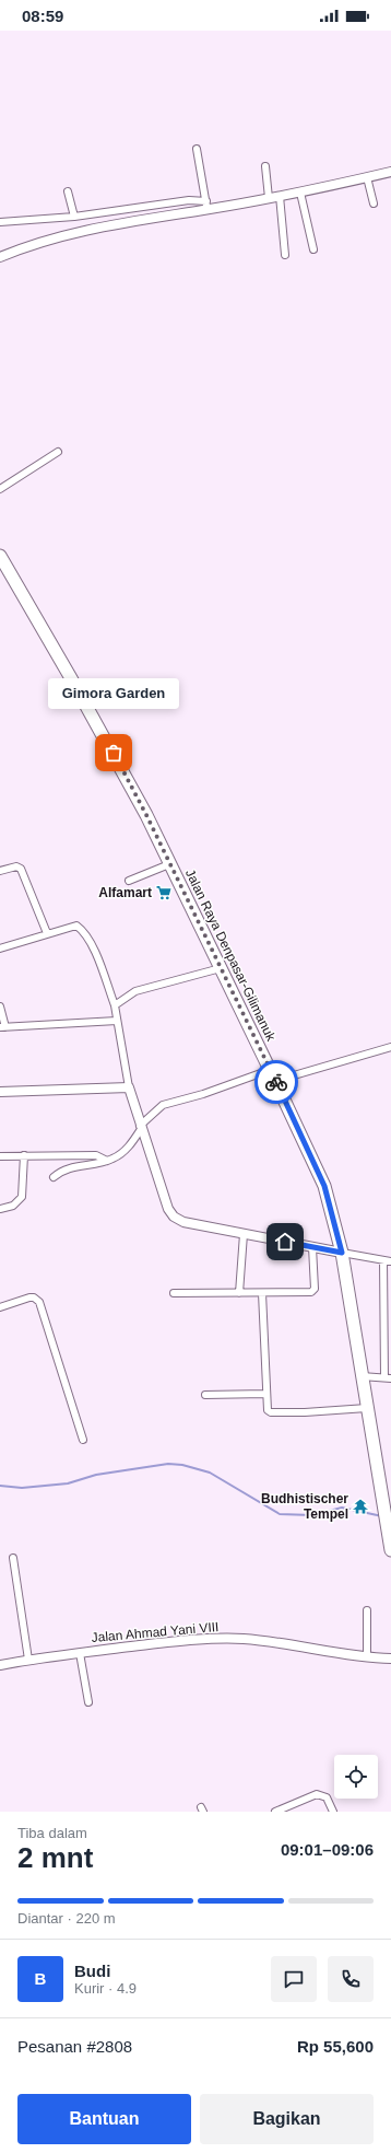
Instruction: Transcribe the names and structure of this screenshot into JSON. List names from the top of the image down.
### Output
{
  "streets": {
    "highway": ["Jalan Raya Denpasar-Gilimanuk"],
    "street": ["Jalan Ahmad Yani VIII"]
  },
  "places": {
    "other": ["Gimora Garden"],
    "supermarket": ["Alfamart"],
    "temple": ["Budhistischer Tempel"]
  },
  "page": {
    "status": "08:59",
    "bubble": "Gimora Garden",
    "heading": ["2 mnt", "Tiba dalam", "09:01–09:06"],
    "panel": [
      "Budi",
      "Kurir · 4.9",
      "Pesanan #2808",
      "Rp 55,600"
    ],
    "bar": "Diantar · 220 m",
    "round": "B",
    "buttons": ["Bantuan", "Bagikan"]
  }
}
